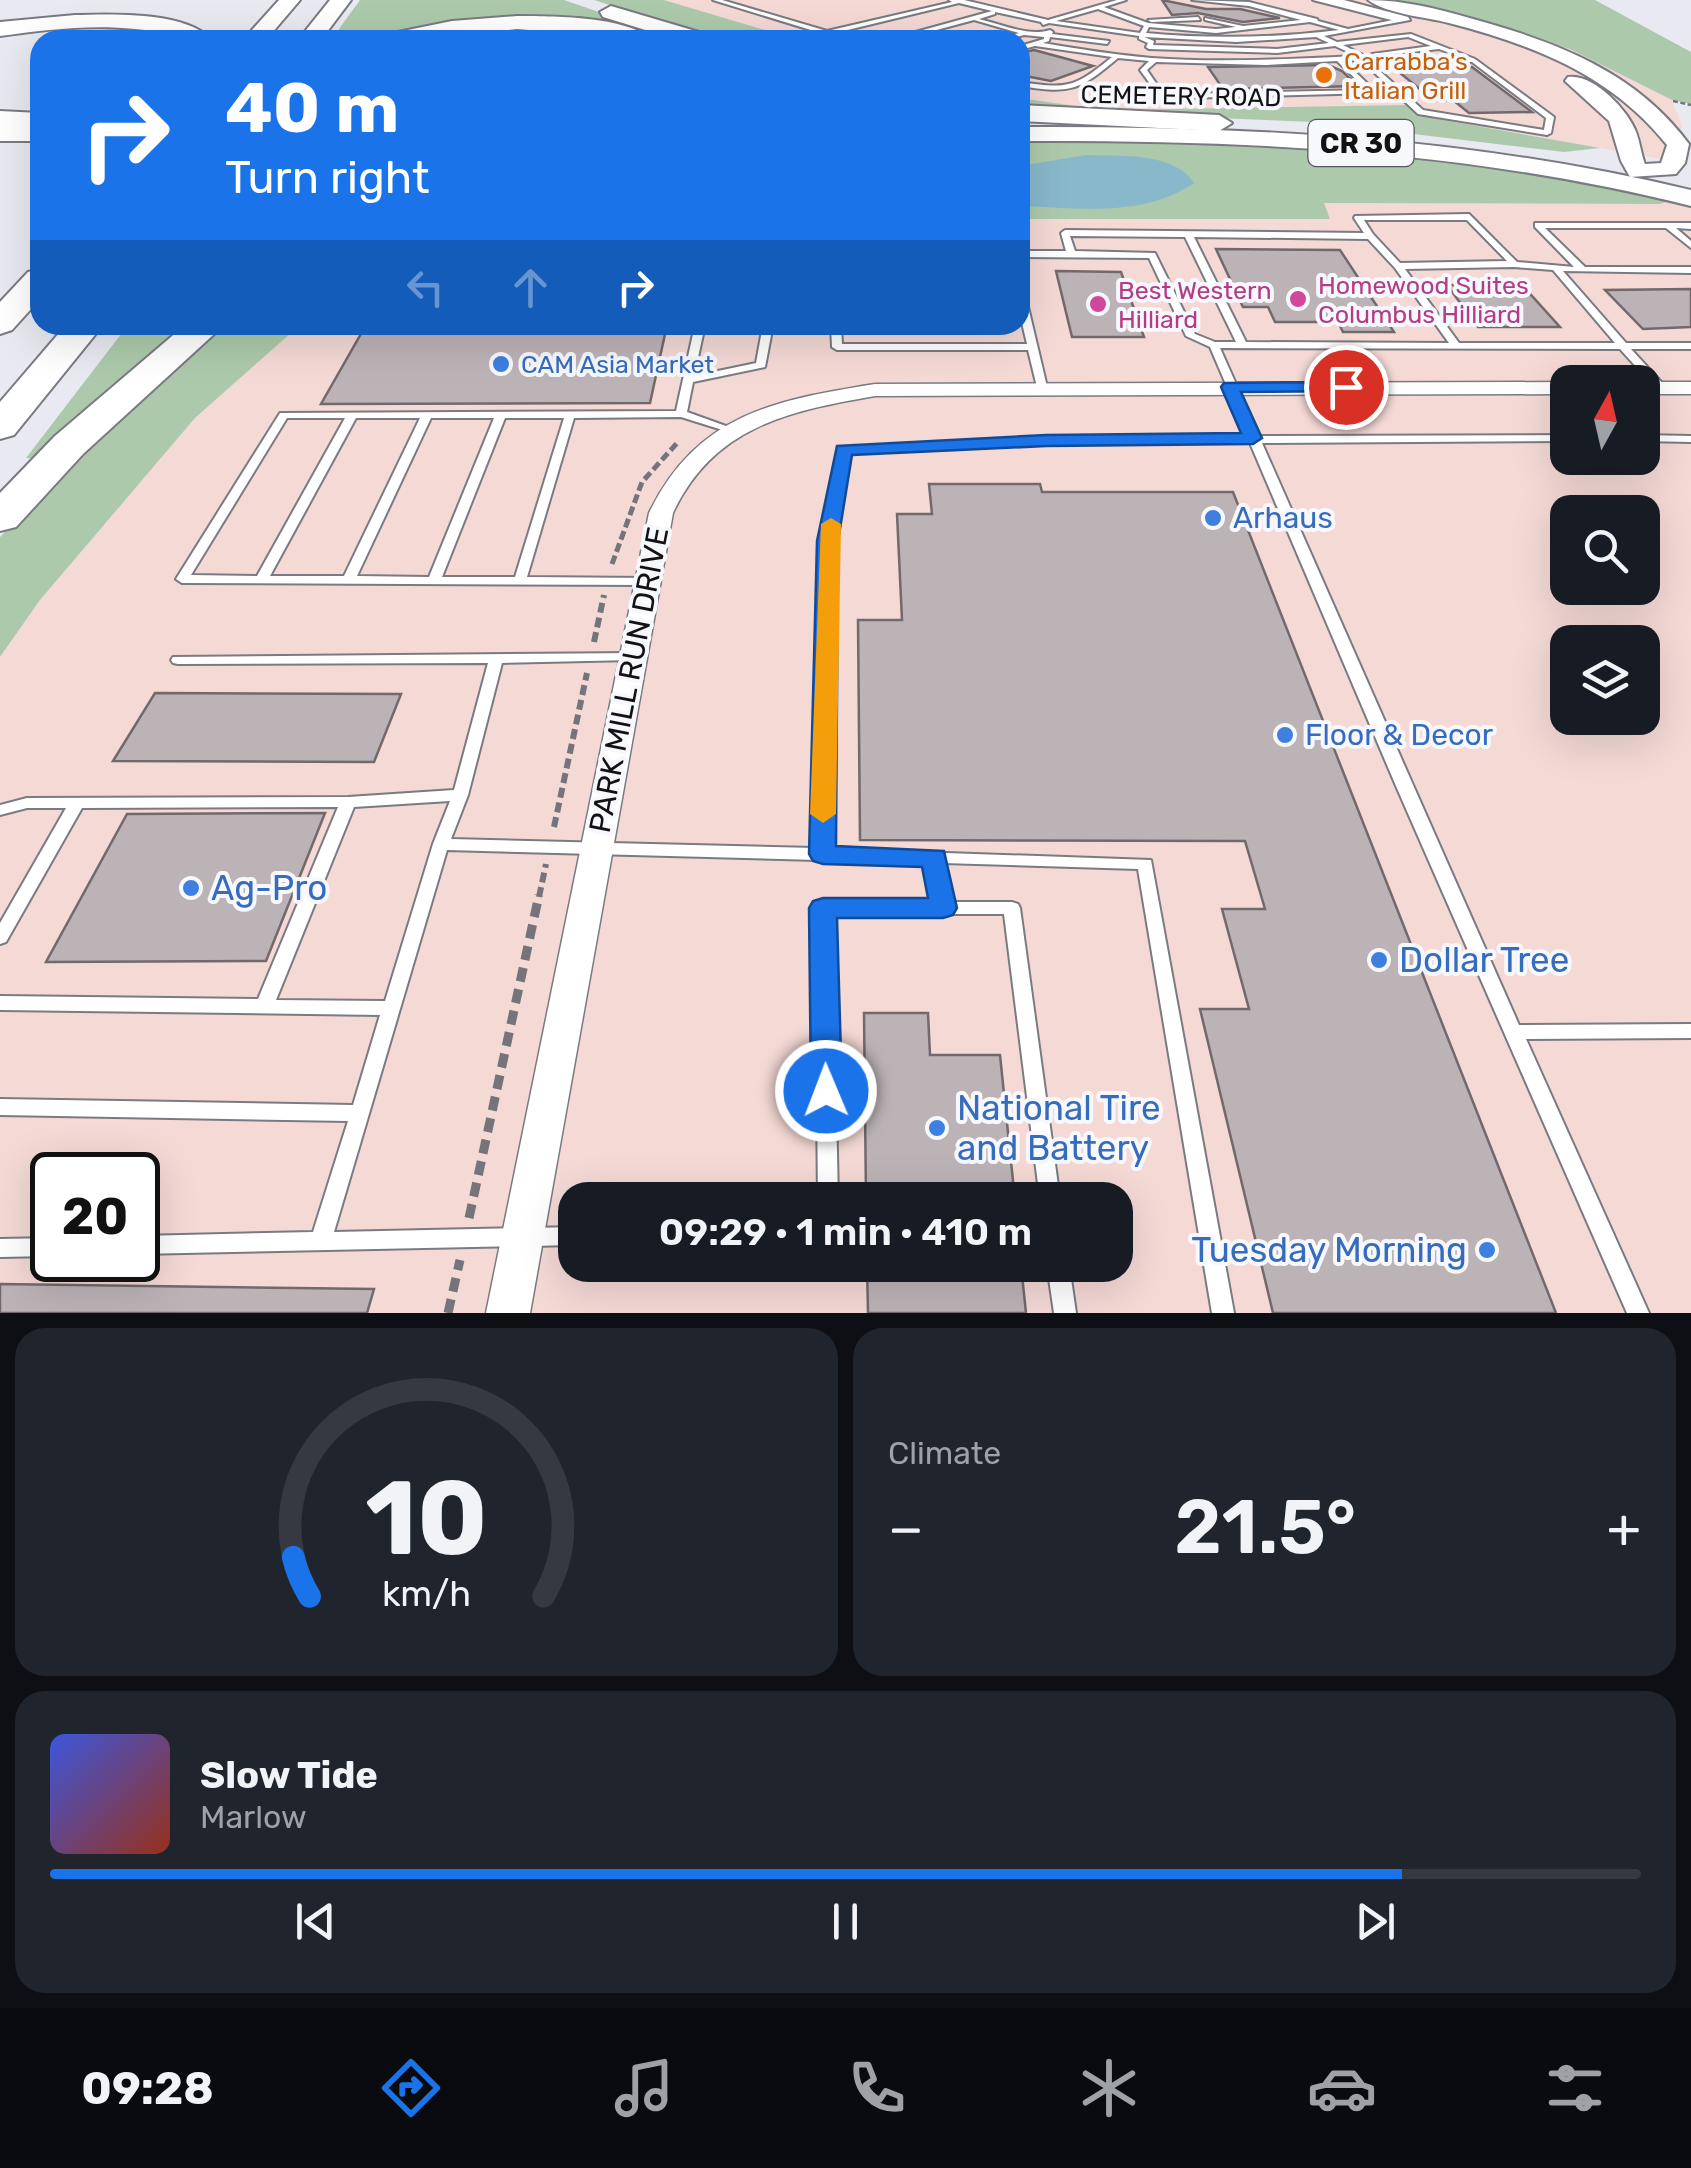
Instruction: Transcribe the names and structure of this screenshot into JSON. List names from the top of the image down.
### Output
{
  "streets": {
    "main road": ["CEMETERY ROAD", "CR 30"],
    "street": ["PARK MILL RUN DRIVE"]
  },
  "places": [
    "Carrabba's Italian Grill",
    "Homewood Suites Columbus Hilliard",
    "Best Western Hilliard",
    "CAM Asia Market",
    "Arhaus",
    "Floor & Decor",
    "Ag-Pro",
    "Dollar Tree",
    "National Tire and Battery",
    "Tuesday Morning"
  ],
  "north": "top",
  "page": {
    "turn": ["40 m", "Turn right"],
    "limit": "20",
    "trip": "09:29 · 1 min · 410 m",
    "tile": "Climate",
    "heat": ["−", "21.5°", "+"],
    "song": ["Slow Tide", "Marlow"],
    "tabs": "09:28",
    "gauge": ["10", "km/h"]
  }
}
